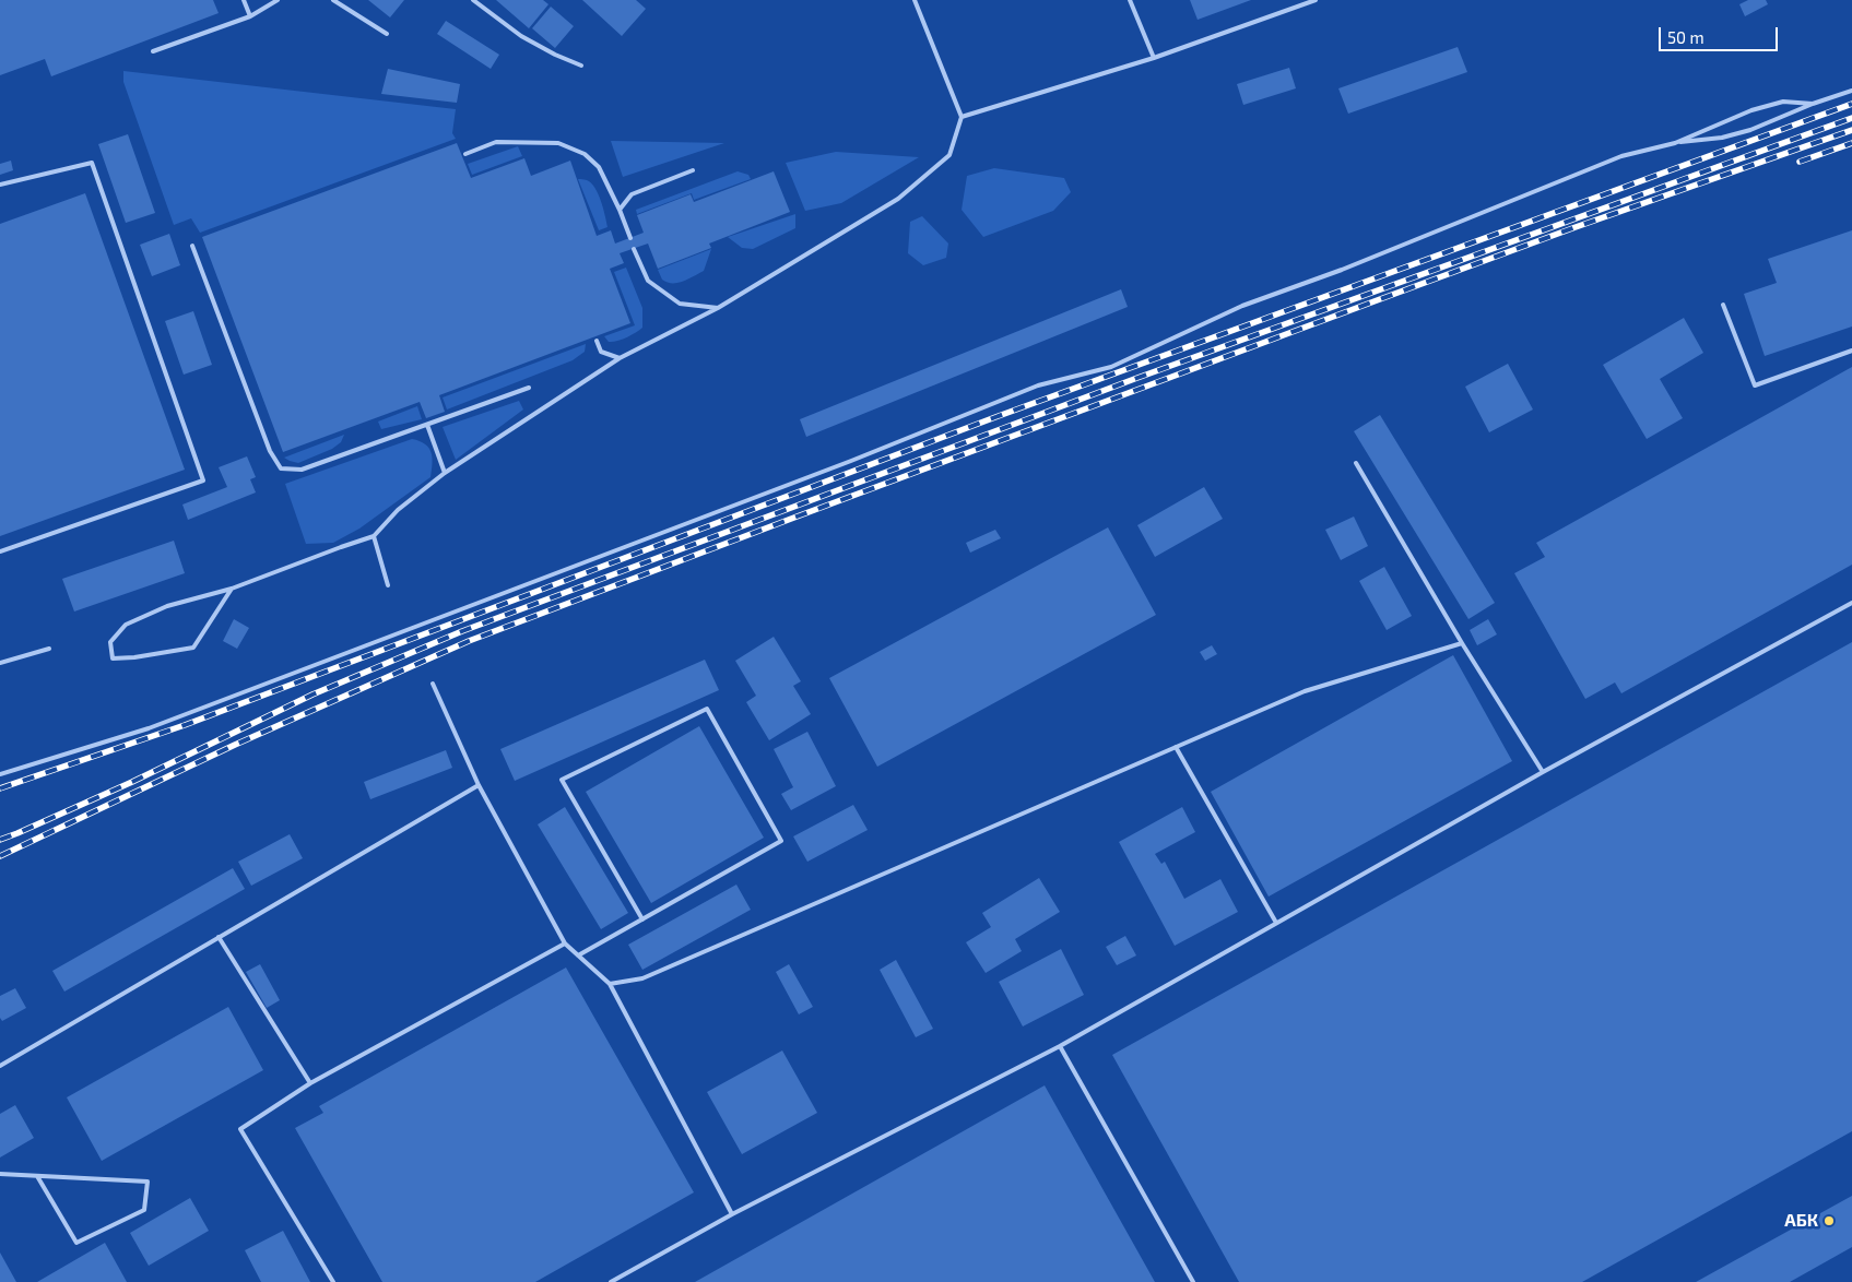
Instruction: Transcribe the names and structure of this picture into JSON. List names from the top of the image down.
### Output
{
  "places": ["АБК"],
  "scale_bar": "50 m"
}
